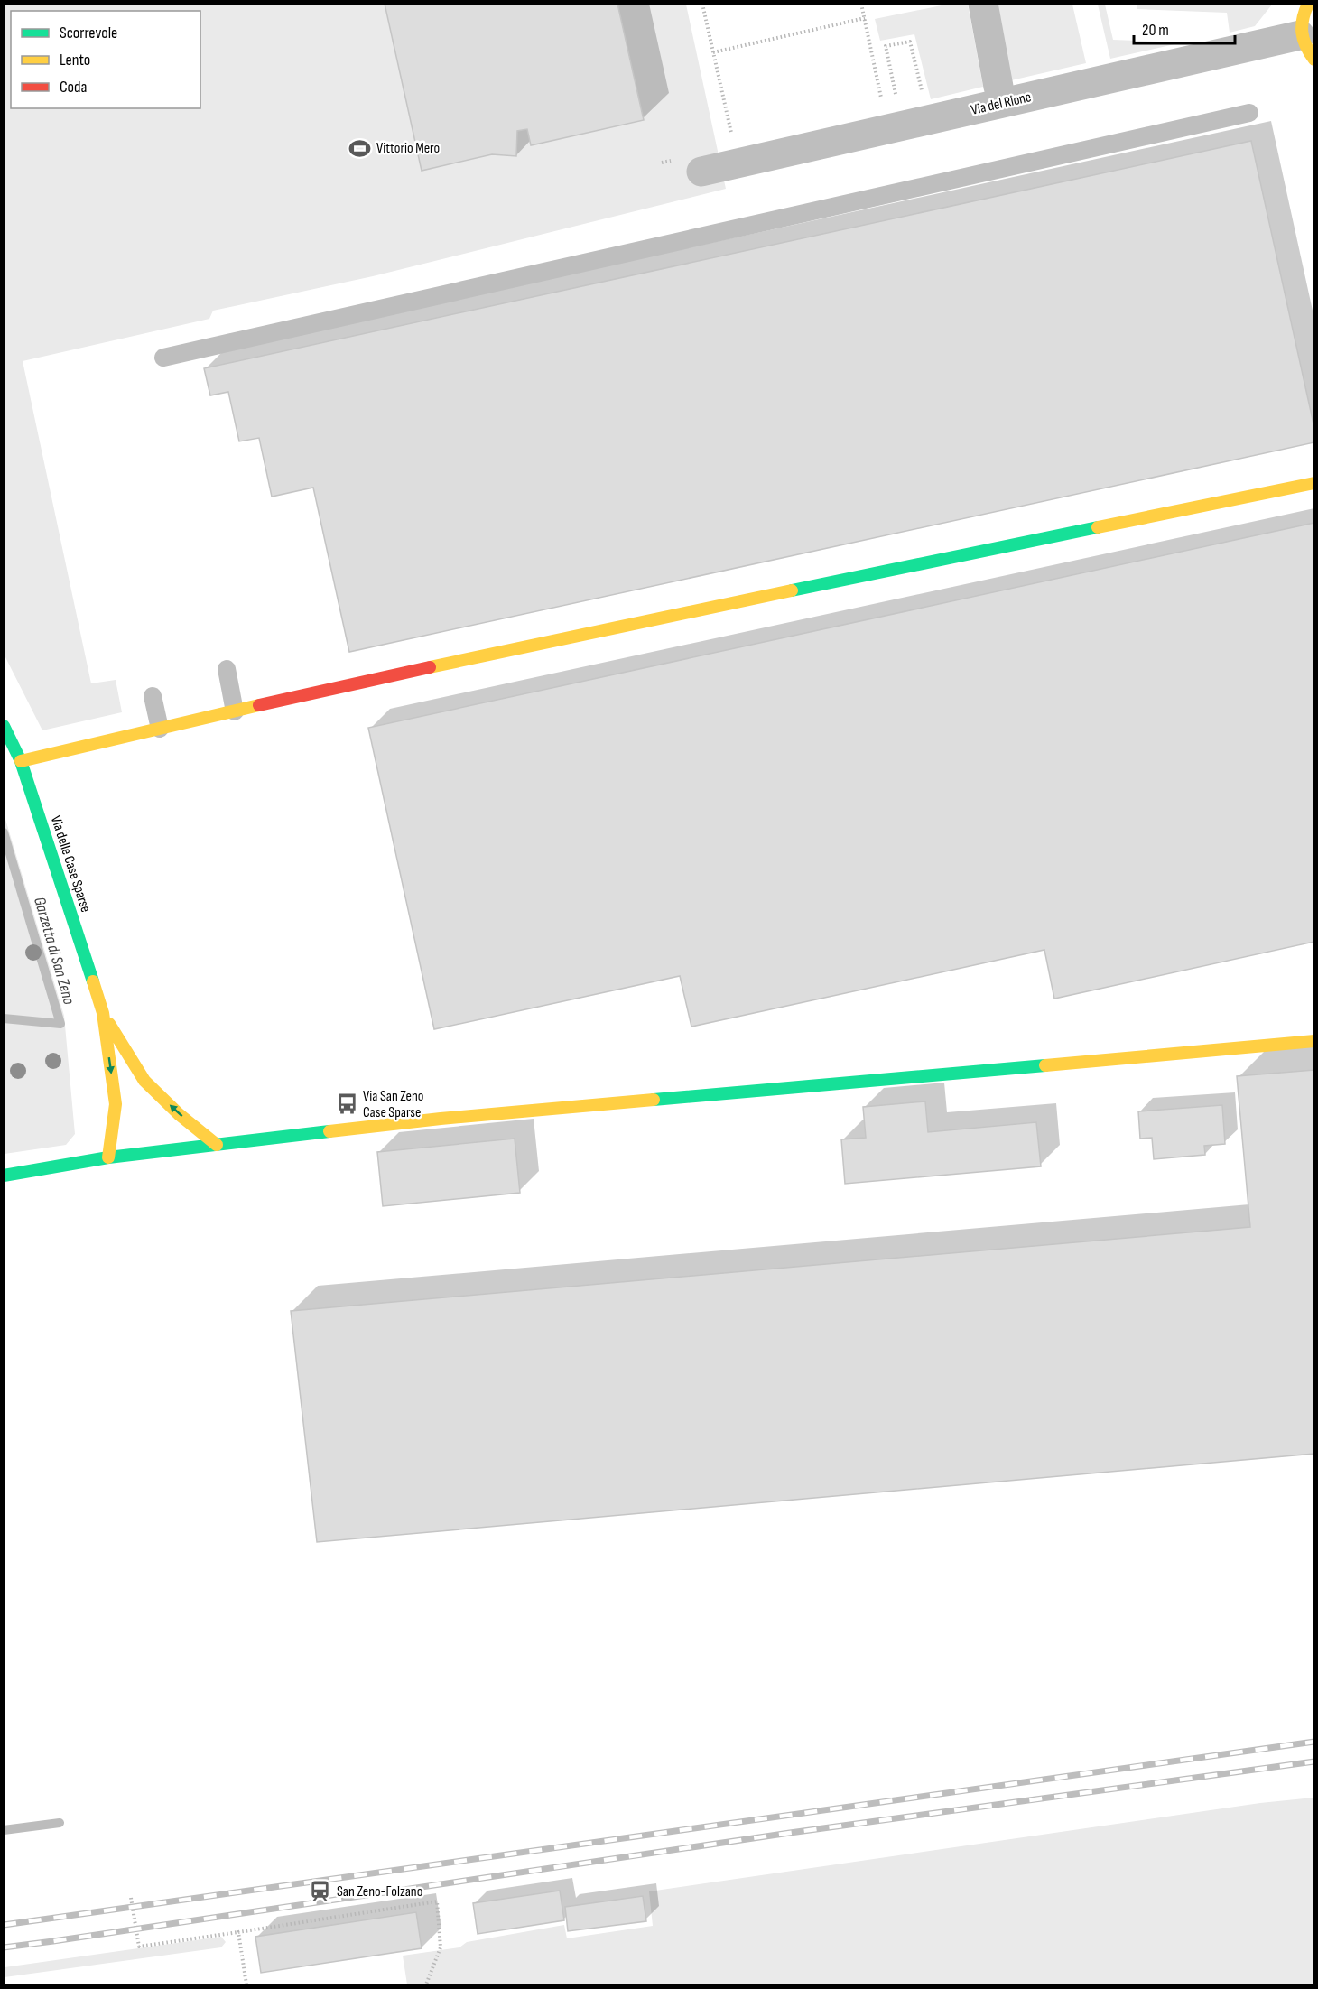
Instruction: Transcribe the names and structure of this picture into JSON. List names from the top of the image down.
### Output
{
  "streets": {
    "street": ["Via del Rione", "Via delle Case Sparse"]
  },
  "water": ["Garzetta di San Zeno"],
  "places": {
    "sports": ["Vittorio Mero"],
    "bus stop": ["Via San Zeno Case Sparse"],
    "station": ["San Zeno-Folzano"]
  },
  "legend": ["Scorrevole", "Lento", "Coda"],
  "scale_bar": "20 m"
}
